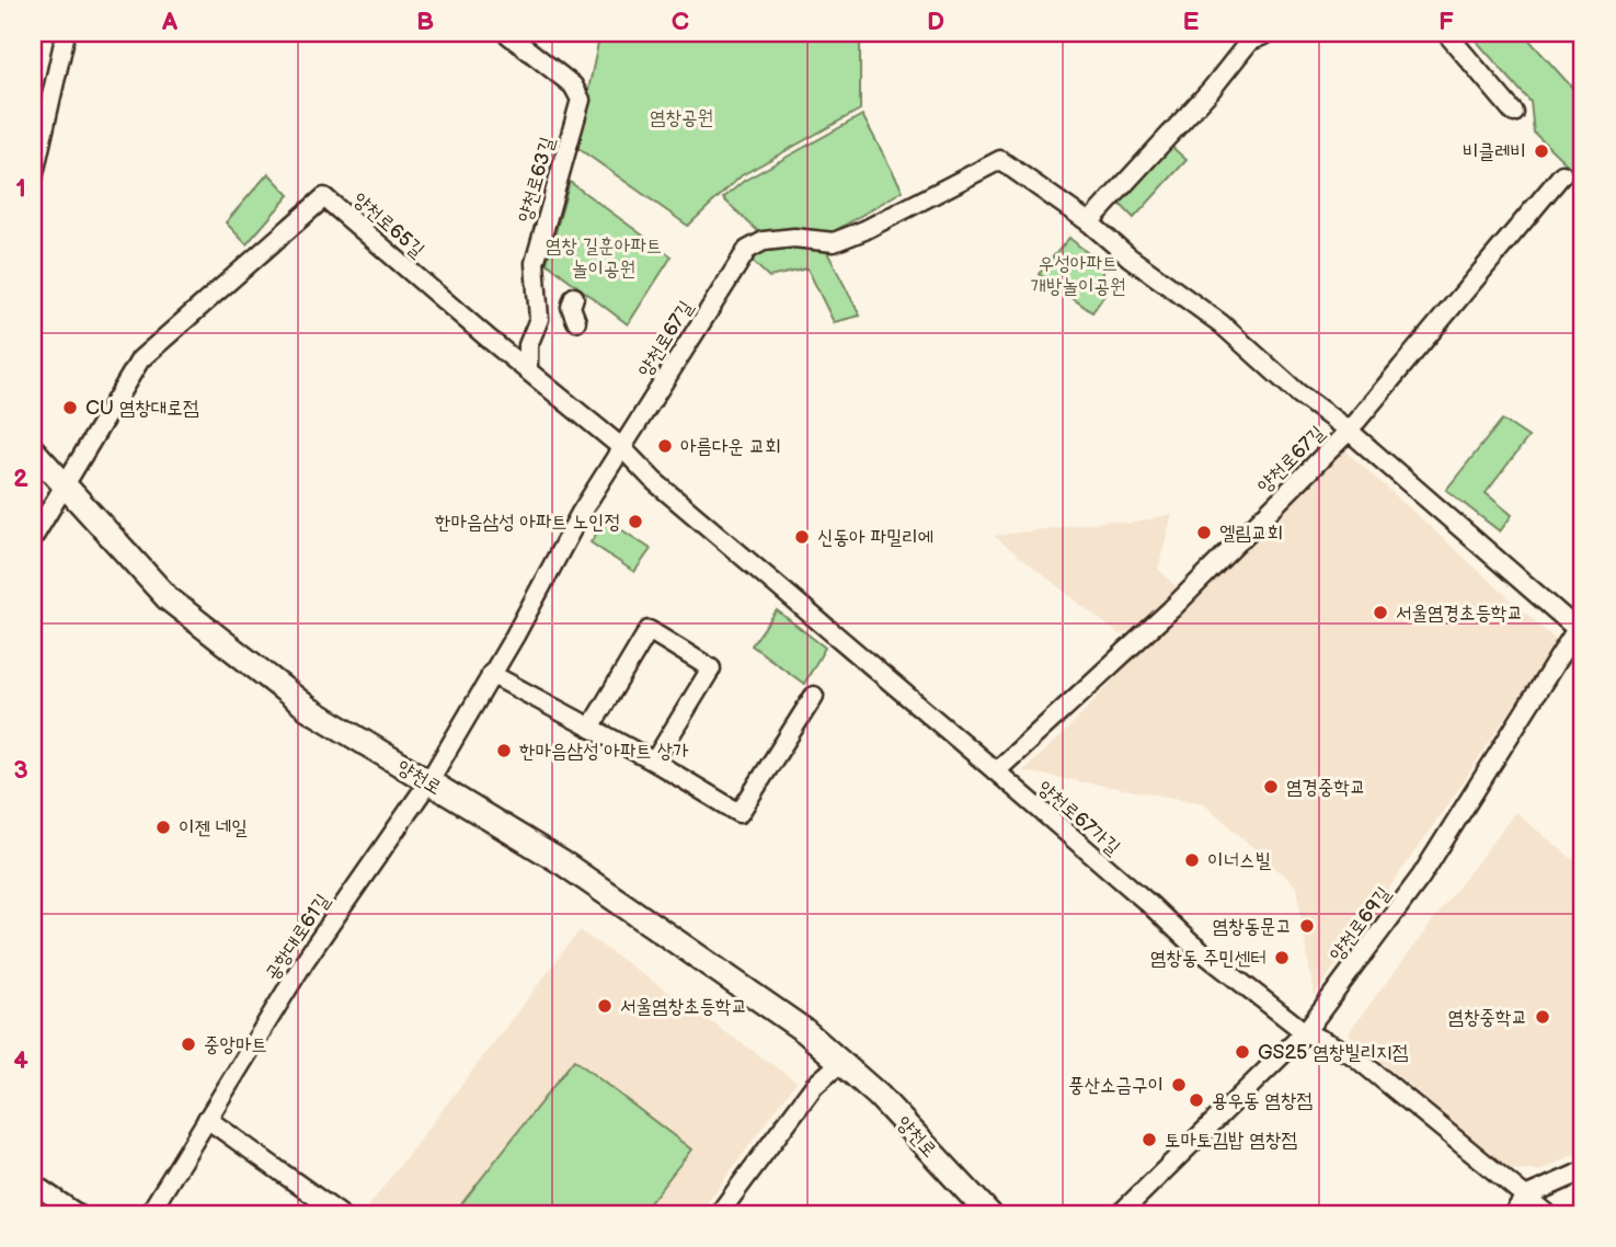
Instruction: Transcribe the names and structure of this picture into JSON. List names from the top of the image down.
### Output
{
  "streets": {
    "main road": ["양천로"],
    "street": [
      "양천로63길",
      "양천로65길",
      "양천로67길",
      "양천로67가길",
      "양천로69길",
      "공항대로61길"
    ]
  },
  "crossings": [
    ["양천로63길", "양천로65길"],
    ["양천로65길", "양천로67길"],
    ["양천로65길", "양천로"],
    ["양천로65길", "양천로67가길"],
    ["양천로67길", "양천로"],
    ["양천로67길", "양천로67가길"],
    ["양천로67길", "양천로69길"],
    ["양천로67길", "공항대로61길"],
    ["양천로", "공항대로61길"],
    ["양천로67가길", "양천로69길"]
  ],
  "parks": ["염창공원", "염창 길훈아파트 놀이공원", "우성아파트 개방놀이공원"],
  "places": [
    "비클레비",
    "CU 염창대로점",
    "아름다운 교회",
    "한마음삼성 아파트 노인정",
    "엘림교회",
    "신동아 파밀리에",
    "서울염경초등학교",
    "한마음삼성 아파트 상가",
    "염경중학교",
    "이젠 네일",
    "이너스빌",
    "염창동문고",
    "염창동 주민센터",
    "서울염창초등학교",
    "염창중학교",
    "중앙마트",
    "GS25 염창빌리지점",
    "풍산소금구이",
    "용우동 염창점",
    "토마토김밥 염창점"
  ],
  "grid": {
    "columns": [
      "A",
      "B",
      "C",
      "D",
      "E",
      "F"
    ],
    "rows": [
      "1",
      "2",
      "3",
      "4"
    ]
  }
}
